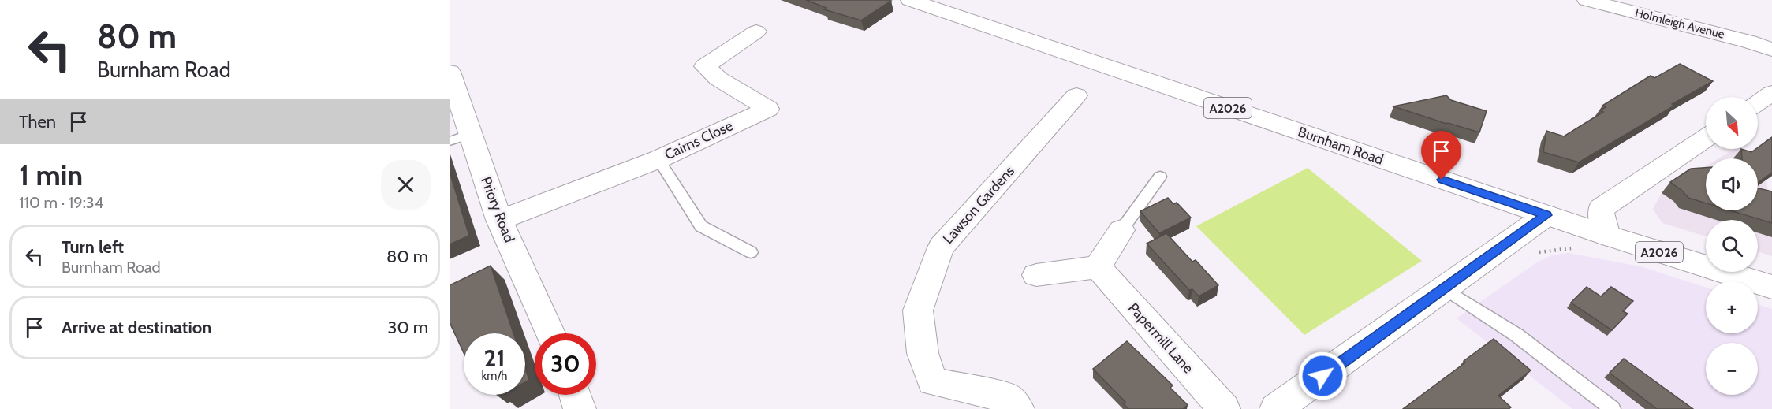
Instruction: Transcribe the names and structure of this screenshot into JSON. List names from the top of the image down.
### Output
{
  "streets": {
    "street": [
      "Holmleigh Avenue",
      "A2026",
      "Cairns Close",
      "Burnham Road",
      "Lawson Gardens",
      "Priory Road",
      "Papermill Lane"
    ]
  },
  "crossings": [
    ["Cairns Close", "Priory Road"]
  ],
  "north": "bottom right",
  "page": {
    "turn": ["80 m", "Burnham Road"],
    "map_buttons": ["+", "−"],
    "then": "Then",
    "heading": ["1 min", "110 m · 19:34"],
    "list": [
      {
        "name": "Turn left",
        "note": "Burnham Road",
        "value": "80 m"
      },
      {
        "name": "Arrive at destination",
        "value": "30 m"
      }
    ],
    "speed": "21 km/h",
    "limit": "30"
  }
}
